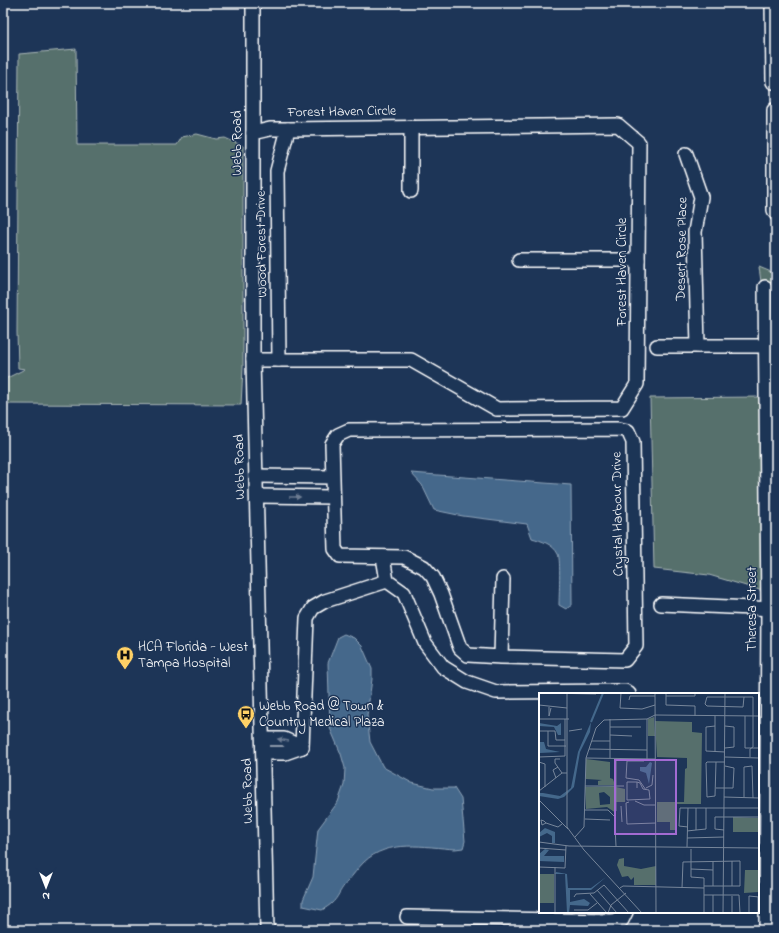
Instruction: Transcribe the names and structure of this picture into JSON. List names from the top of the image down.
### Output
{
  "streets": {
    "street": [
      "Forest Haven Circle",
      "Webb Road",
      "Wood Forest Drive",
      "Desert Rose Place",
      "Crystal Harbour Drive",
      "Theresa Street"
    ]
  },
  "crossings": [
    ["Forest Haven Circle", "Webb Road"],
    ["Forest Haven Circle", "Wood Forest Drive"]
  ],
  "places": {
    "hospital": ["HCA Florida - West Tampa Hospital"],
    "bus stop": ["Webb Road @ Town & Country Medical Plaza"]
  },
  "north": "bottom"
}
